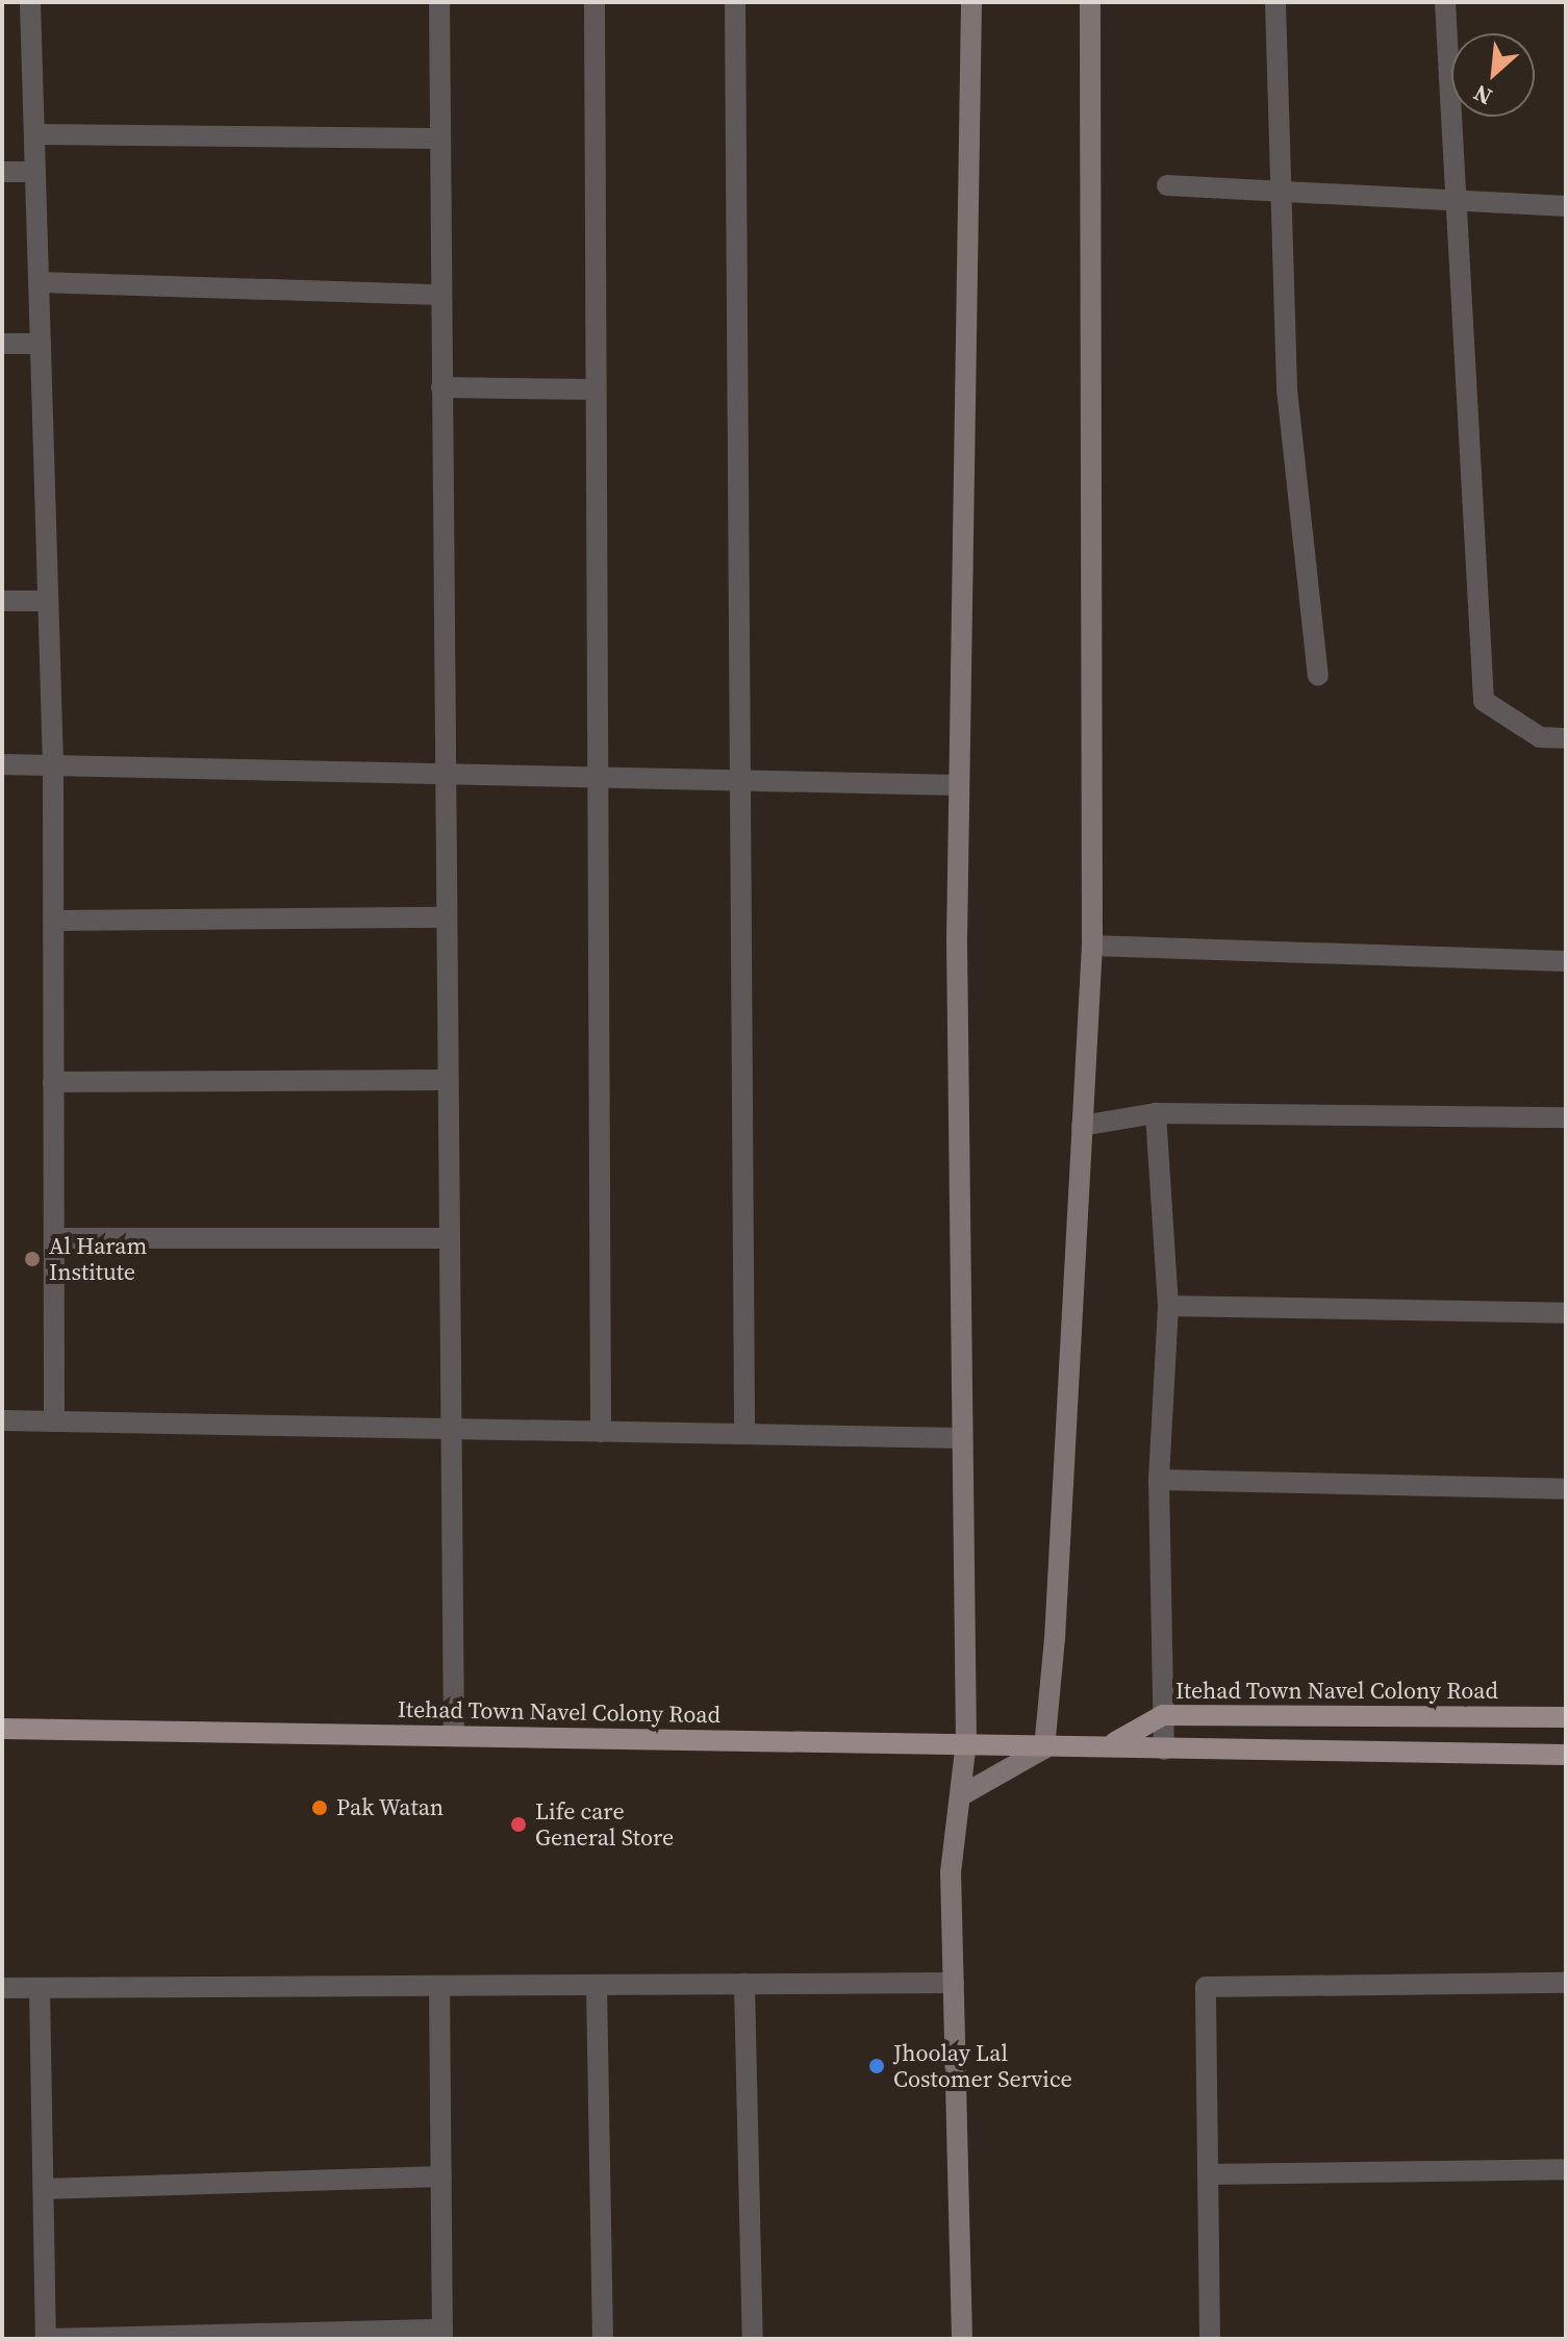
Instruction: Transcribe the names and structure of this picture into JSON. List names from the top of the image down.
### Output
{
  "streets": {
    "main road": ["Itehad Town Navel Colony Road"]
  },
  "places": [
    "Al Haram Institute",
    "Pak Watan",
    "Life care General Store",
    "Jhoolay Lal Costomer Service"
  ],
  "north": "bottom left"
}
